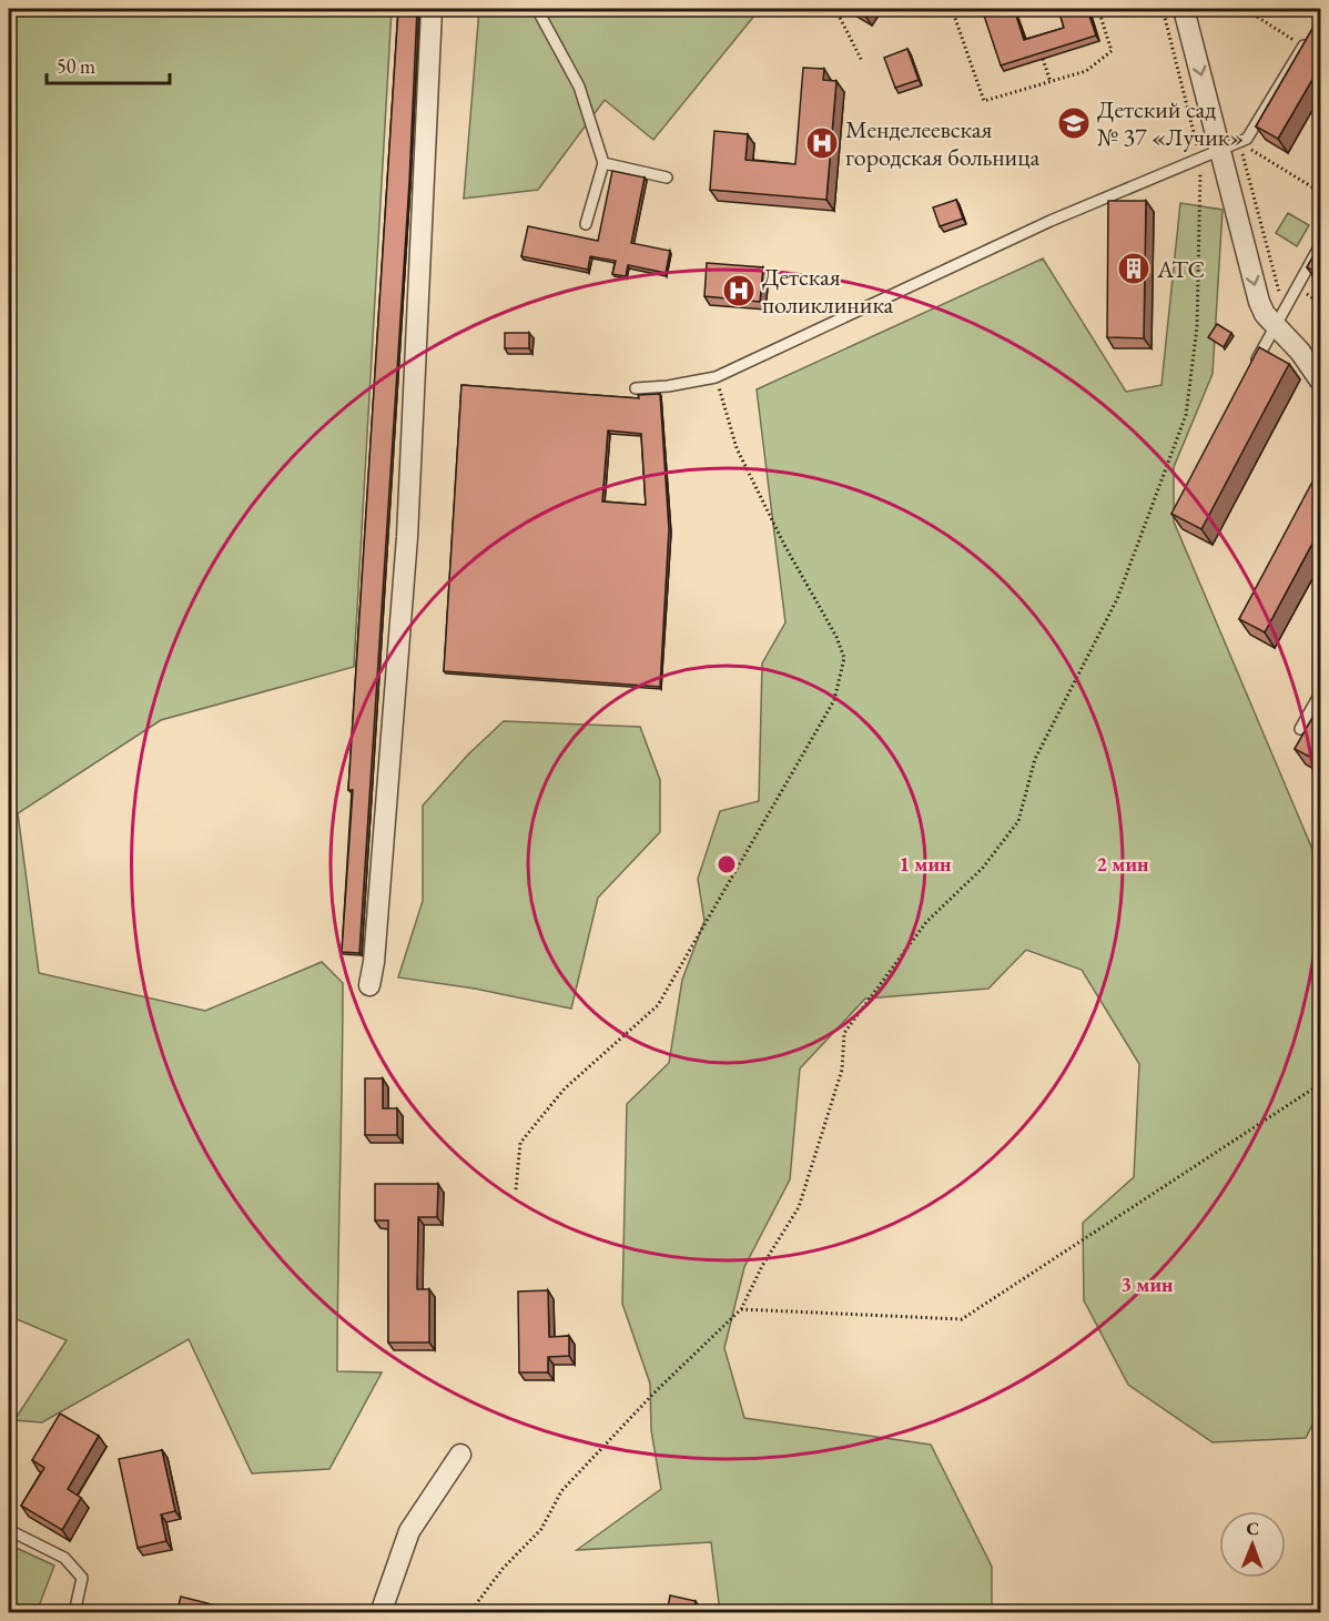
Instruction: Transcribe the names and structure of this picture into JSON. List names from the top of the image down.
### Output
{
  "places": {
    "school or university": ["Детский сад № 37 «Лучик»"],
    "hospital": ["Менделеевская городская больница", "Детская поликлиника"],
    "building": ["АТС"]
  },
  "scale_bar": "50 m",
  "north": "top",
  "rings": ["1 мин", "2 мин", "3 мин"]
}
